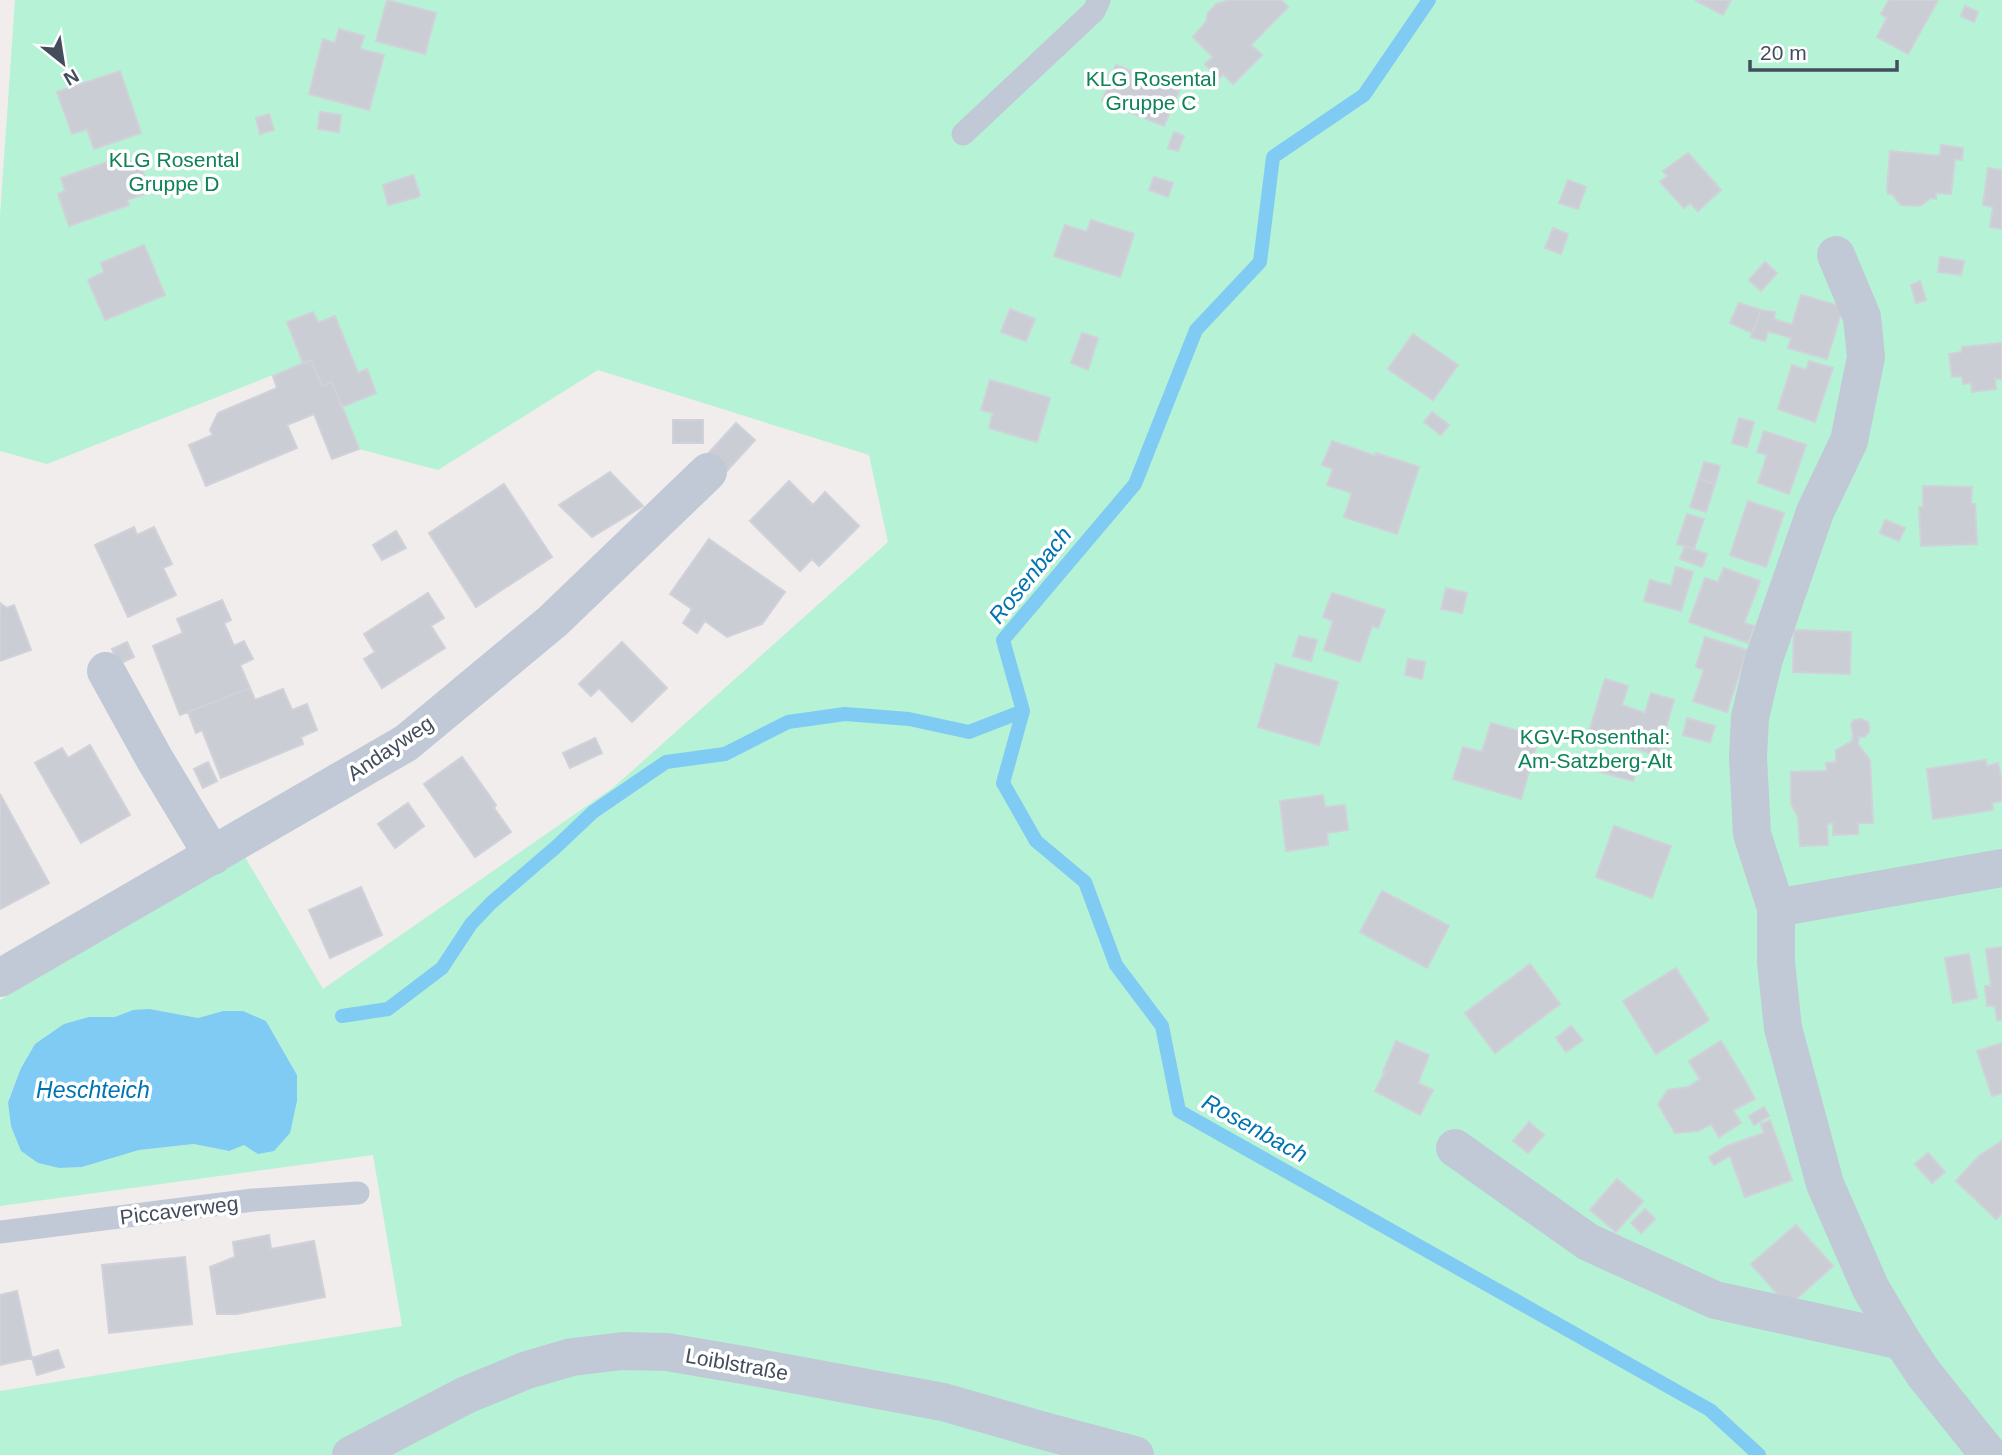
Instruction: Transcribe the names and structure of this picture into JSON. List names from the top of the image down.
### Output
{
  "streets": {
    "street": ["Andayweg", "Loiblstraße"],
    "lane": ["Piccaverweg"]
  },
  "water": ["Rosenbach", "Heschteich"],
  "parks": ["KLG Rosental Gruppe C", "KLG Rosental Gruppe D", "KGV-Rosenthal: Am-Satzberg-Alt"],
  "scale_bar": "20 m",
  "north": "bottom right"
}
